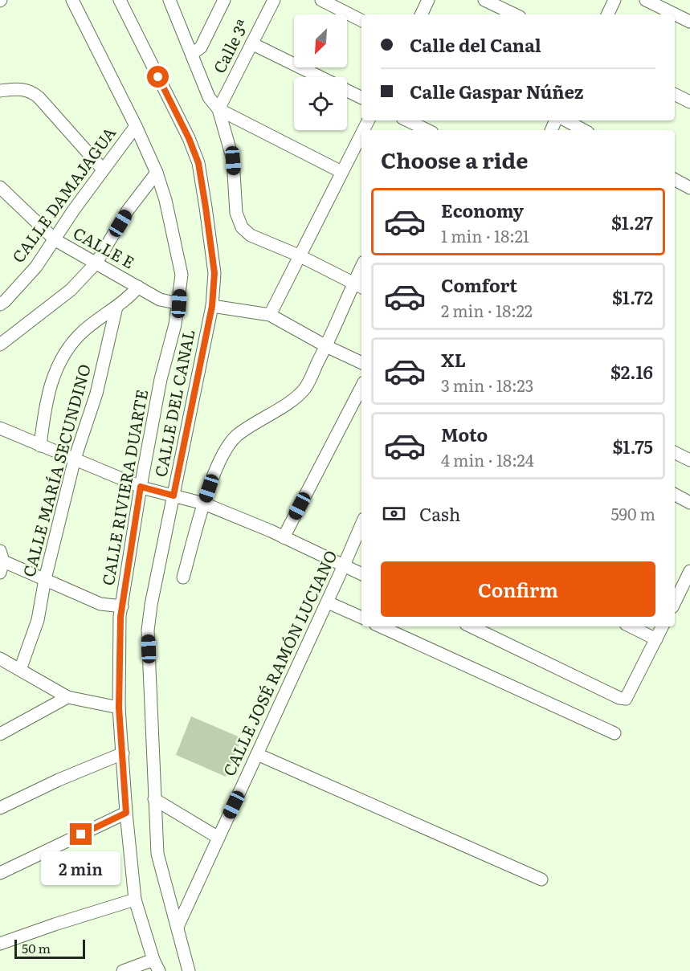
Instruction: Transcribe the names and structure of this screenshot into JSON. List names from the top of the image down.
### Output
{
  "streets": {
    "street": [
      "Calle 3ª",
      "CALLE DAMAJAGUA",
      "CALLE E",
      "CALLE DEL CANAL",
      "CALLE MARÍA SECUNDINO",
      "CALLE RIVIERA DUARTE",
      "CALLE JOSÉ RAMÓN LUCIANO"
    ]
  },
  "crossings": [
    ["CALLE DAMAJAGUA", "CALLE E"],
    ["CALLE DAMAJAGUA", "CALLE RIVIERA DUARTE"],
    ["CALLE E", "CALLE RIVIERA DUARTE"],
    ["CALLE DEL CANAL", "CALLE JOSÉ RAMÓN LUCIANO"]
  ],
  "scale_bar": "50 m",
  "north": "bottom left",
  "page": {
    "banner": ["Calle del Canal", "Calle Gaspar Núñez"],
    "heading": "Choose a ride",
    "list": [
      {
        "name": "Economy",
        "note": "1 min · 18:21",
        "value": "$1.27"
      },
      {
        "name": "Comfort",
        "note": "2 min · 18:22",
        "value": "$1.72"
      },
      {
        "name": "XL",
        "note": "3 min · 18:23",
        "value": "$2.16"
      },
      {
        "name": "Moto",
        "note": "4 min · 18:24",
        "value": "$1.75"
      }
    ],
    "pay": ["Cash", "590 m"],
    "buttons": "Confirm",
    "bubble": "2 min",
    "scale": "50 m"
  }
}
